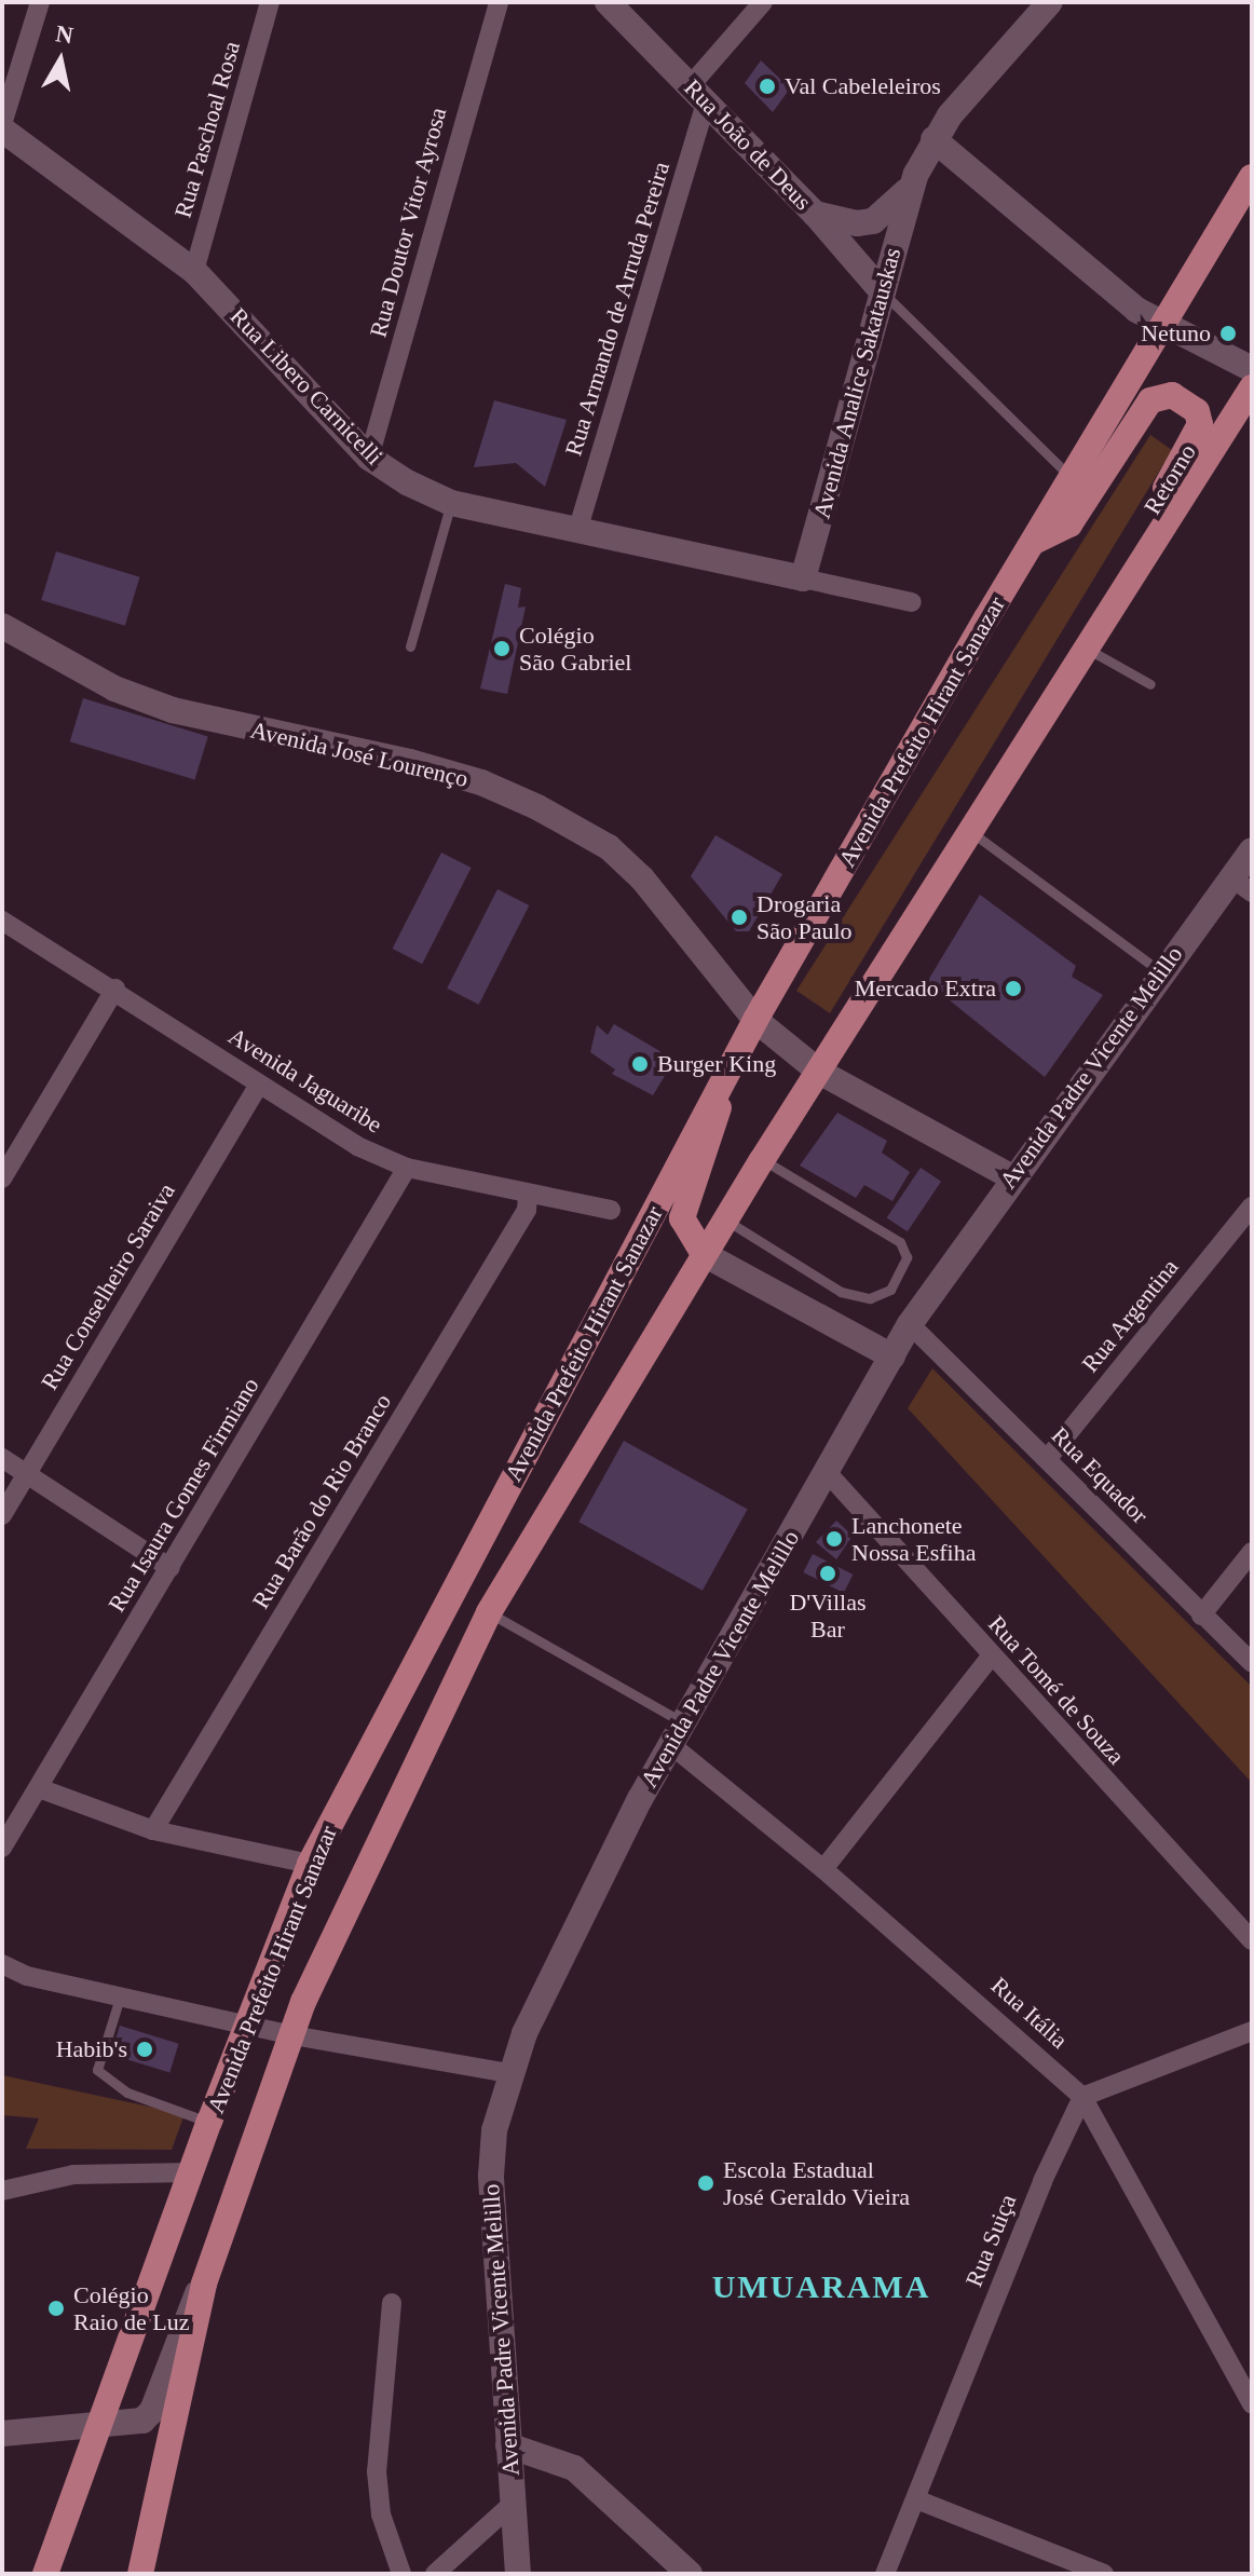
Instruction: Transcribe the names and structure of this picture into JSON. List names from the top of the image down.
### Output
{
  "streets": {
    "main road": [
      "Rua João de Deus",
      "Avenida Analice Sakatauskas",
      "Rua Libero Carnicelli",
      "Retorno",
      "Avenida Prefeito Hirant Sanazar",
      "Avenida José Lourenço",
      "Avenida Padre Vicente Melillo"
    ],
    "street": [
      "Rua Paschoal Rosa",
      "Rua Doutor Vitor Ayrosa",
      "Rua Armando de Arruda Pereira",
      "Avenida Jaguaribe",
      "Rua Conselheiro Saraiva",
      "Rua Argentina",
      "Rua Equador",
      "Rua Isaura Gomes Firmiano",
      "Rua Barão do Rio Branco",
      "Rua Tomé de Souza",
      "Rua Itália",
      "Rua Suiça"
    ]
  },
  "crossings": [
    ["Rua Paschoal Rosa", "Rua Libero Carnicelli"],
    ["Rua João de Deus", "Rua Armando de Arruda Pereira"],
    ["Rua João de Deus", "Avenida Analice Sakatauskas"],
    ["Rua Doutor Vitor Ayrosa", "Rua Libero Carnicelli"],
    ["Rua Armando de Arruda Pereira", "Rua Libero Carnicelli"],
    ["Avenida Analice Sakatauskas", "Rua Libero Carnicelli"],
    ["Retorno", "Avenida Prefeito Hirant Sanazar"],
    ["Avenida Prefeito Hirant Sanazar", "Avenida José Lourenço"],
    ["Avenida José Lourenço", "Avenida Padre Vicente Melillo"],
    ["Avenida Padre Vicente Melillo", "Rua Equador"],
    ["Avenida Padre Vicente Melillo", "Rua Tomé de Souza"],
    ["Avenida Padre Vicente Melillo", "Rua Itália"],
    ["Avenida Jaguaribe", "Rua Conselheiro Saraiva"],
    ["Avenida Jaguaribe", "Rua Isaura Gomes Firmiano"],
    ["Avenida Jaguaribe", "Rua Barão do Rio Branco"],
    ["Rua Argentina", "Rua Equador"],
    ["Rua Itália", "Rua Suiça"]
  ],
  "districts": ["UMUARAMA"],
  "places": [
    "Val Cabeleleiros",
    "Netuno",
    "Colégio São Gabriel",
    "Drogaria São Paulo",
    "Mercado Extra",
    "Burger King",
    "Lanchonete Nossa Esfiha",
    "D'Villas Bar",
    "Habib's",
    "Escola Estadual José Geraldo Vieira",
    "Colégio Raio de Luz"
  ],
  "north": "top"
}
